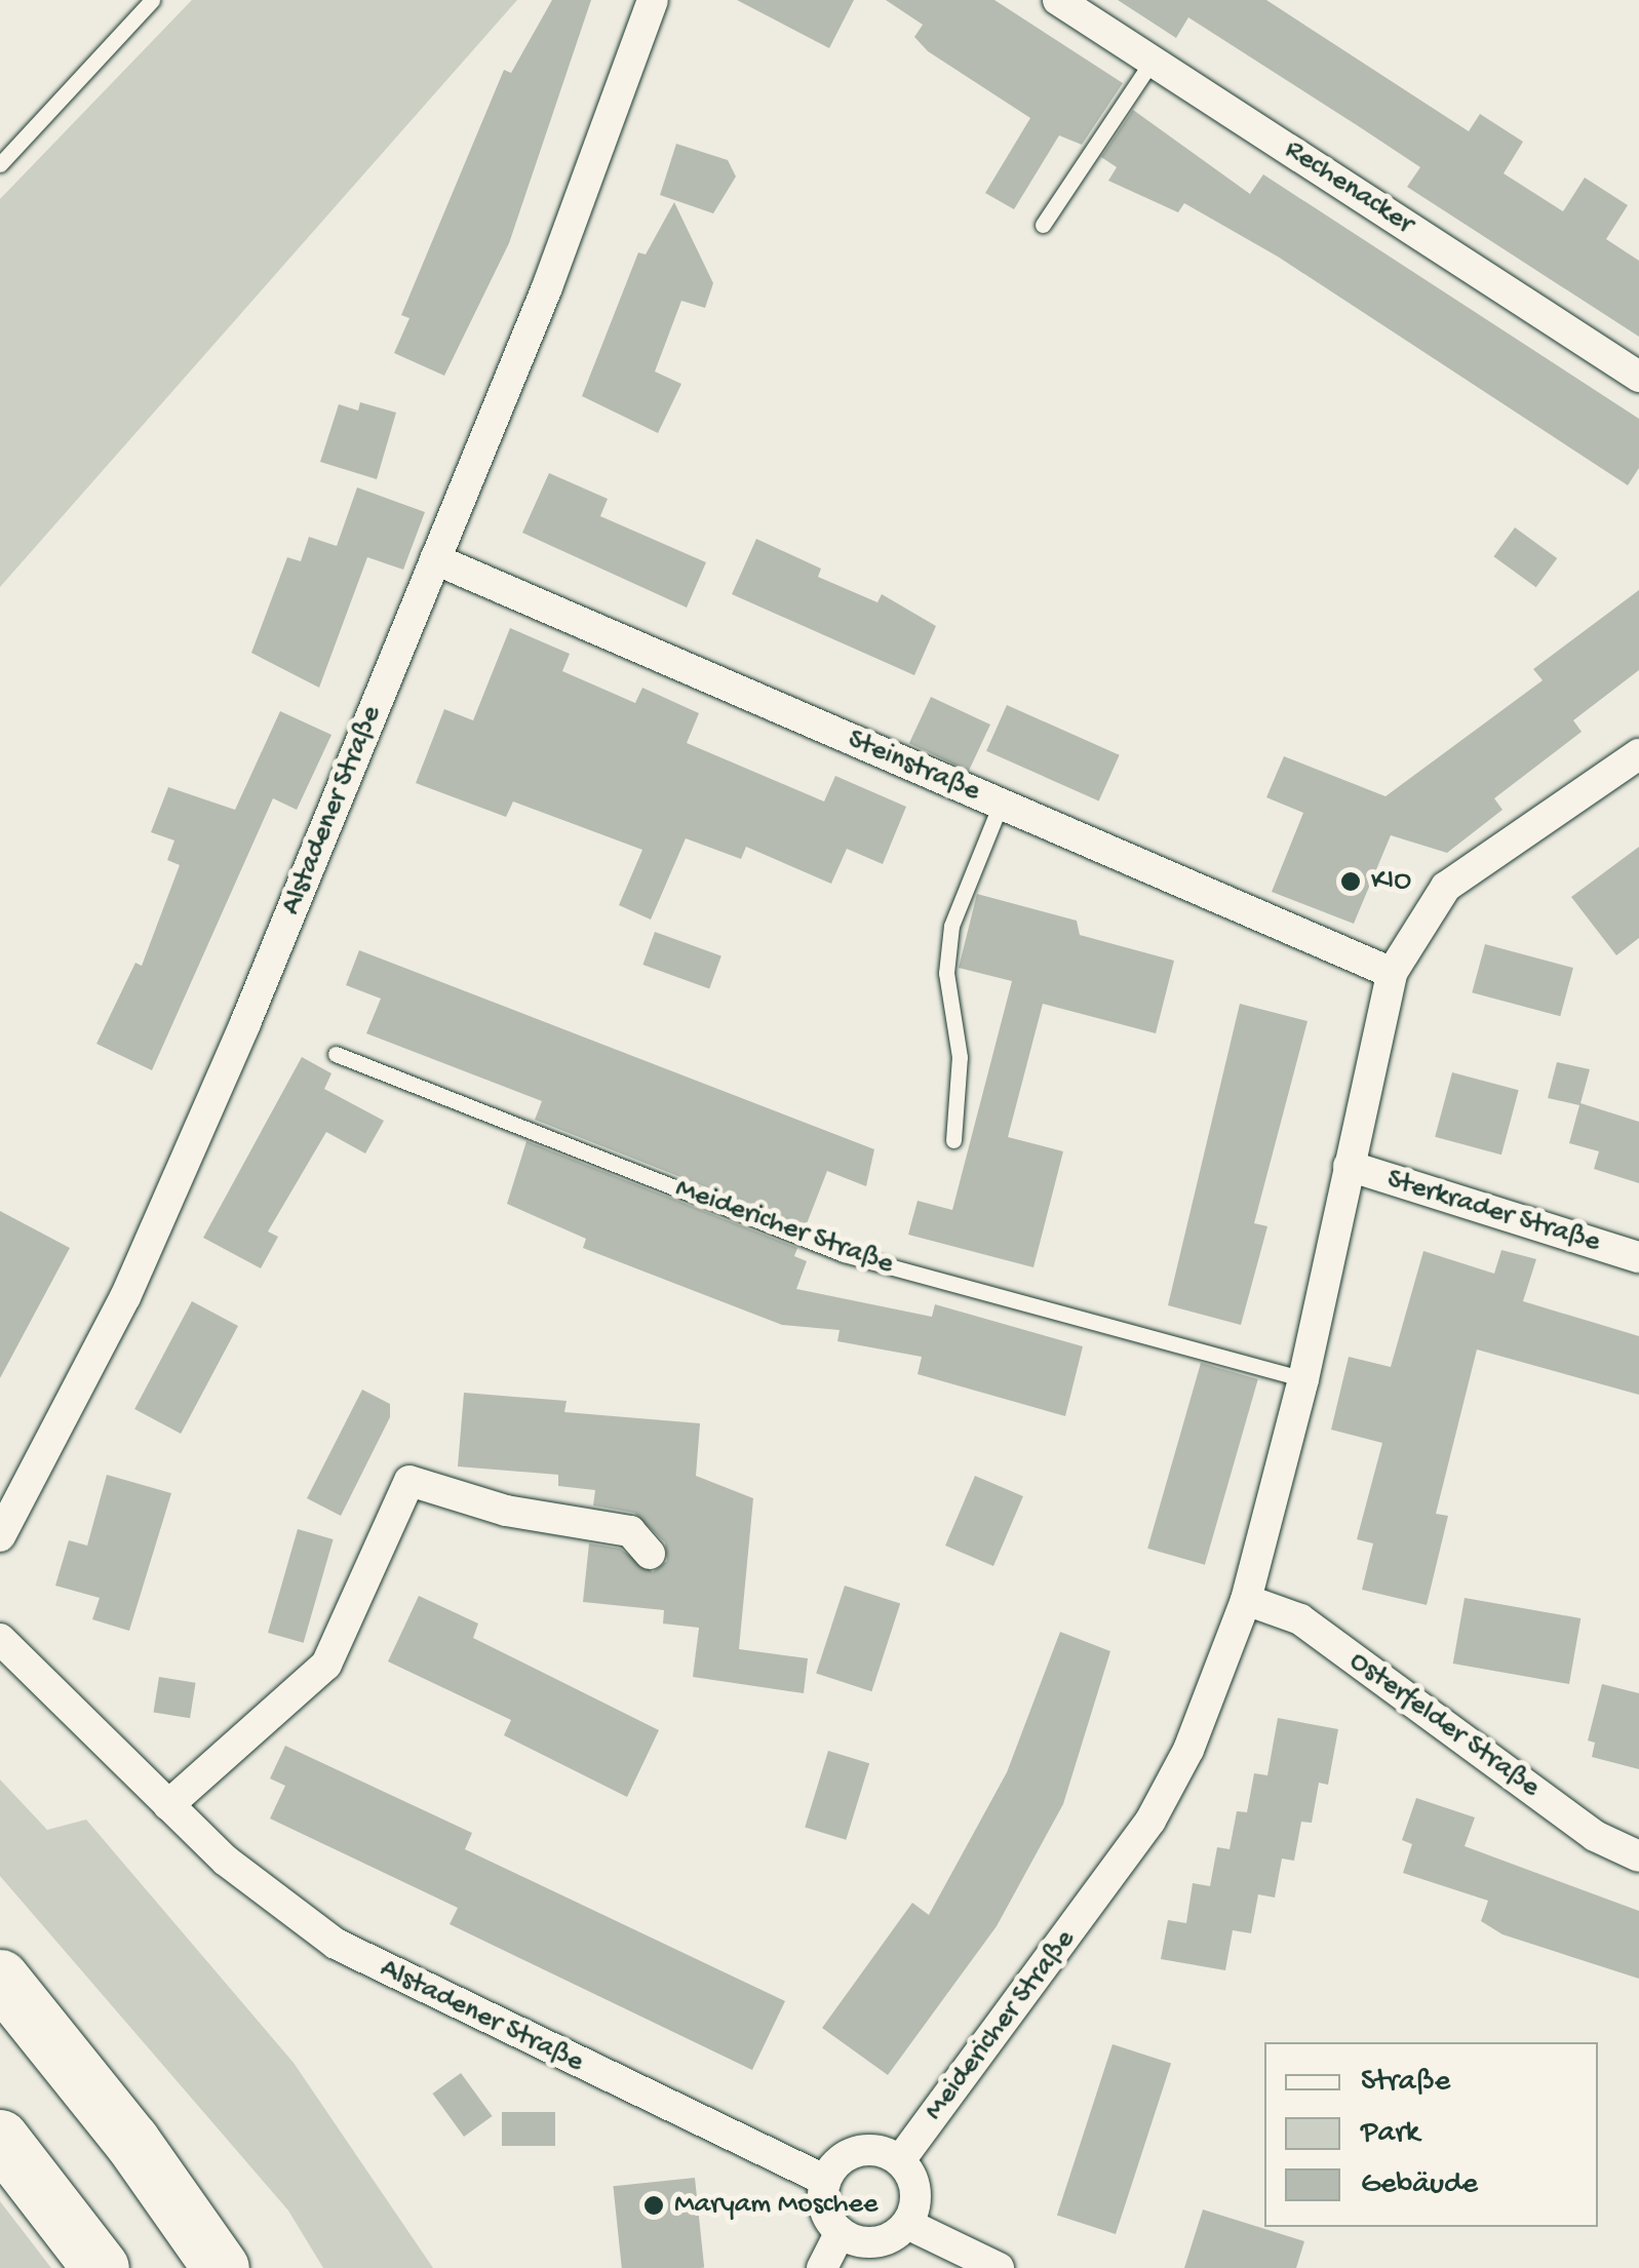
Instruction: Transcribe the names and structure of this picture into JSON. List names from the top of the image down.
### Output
{
  "streets": {
    "street": [
      "Rechenacker",
      "Steinstraße",
      "Alstadener Straße",
      "Sterkrader Straße",
      "Meidericher Straße",
      "Osterfelder Straße"
    ]
  },
  "crossings": [
    ["Steinstraße", "Alstadener Straße"],
    ["Steinstraße", "Meidericher Straße"],
    ["Alstadener Straße", "Meidericher Straße"],
    ["Sterkrader Straße", "Meidericher Straße"],
    ["Meidericher Straße", "Osterfelder Straße"]
  ],
  "places": ["KIO", "Maryam Moschee"],
  "legend": ["Straße", "Park", "Gebäude"]
}
